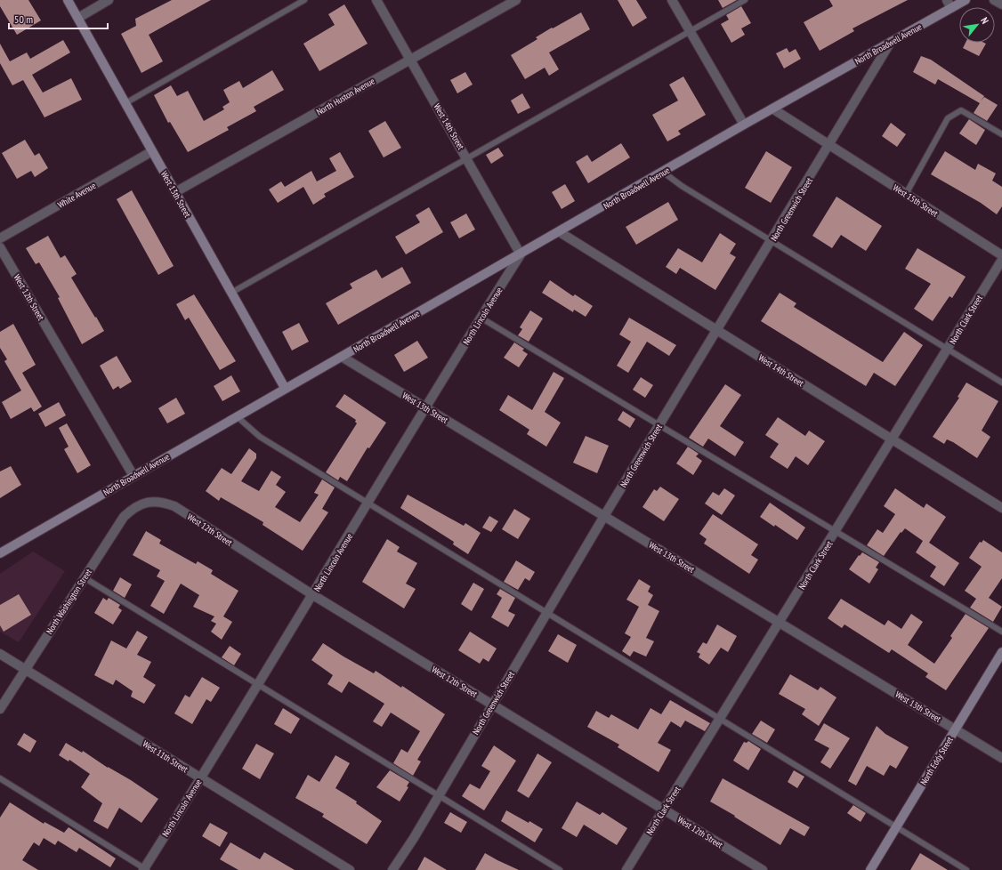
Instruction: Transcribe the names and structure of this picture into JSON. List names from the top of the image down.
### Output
{
  "streets": {
    "main road": ["North Broadwell Avenue", "West 13th Street", "North Eddy Street"],
    "street": [
      "North Huston Avenue",
      "West 14th Street",
      "White Avenue",
      "West 15th Street",
      "North Greenwich Street",
      "West 12th Street",
      "North Lincoln Avenue",
      "North Clark Street",
      "North Washington Street",
      "West 11th Street"
    ]
  },
  "crossings": [
    ["North Broadwell Avenue", "West 14th Street"],
    ["North Broadwell Avenue", "West 13th Street"],
    ["North Broadwell Avenue", "North Greenwich Street"],
    ["North Broadwell Avenue", "West 12th Street"],
    ["North Broadwell Avenue", "North Lincoln Avenue"],
    ["North Huston Avenue", "West 14th Street"],
    ["North Huston Avenue", "West 13th Street"],
    ["West 14th Street", "North Greenwich Street"],
    ["West 14th Street", "North Lincoln Avenue"],
    ["West 14th Street", "North Clark Street"],
    ["West 13th Street", "White Avenue"],
    ["West 13th Street", "North Greenwich Street"],
    ["West 13th Street", "North Lincoln Avenue"],
    ["West 13th Street", "North Clark Street"],
    ["West 13th Street", "North Eddy Street"],
    ["West 15th Street", "North Greenwich Street"],
    ["North Greenwich Street", "West 12th Street"],
    ["West 12th Street", "North Lincoln Avenue"],
    ["West 12th Street", "North Clark Street"],
    ["West 12th Street", "North Washington Street"],
    ["North Lincoln Avenue", "West 11th Street"],
    ["North Washington Street", "West 11th Street"]
  ],
  "scale_bar": "50 m",
  "north": "top right"
}
